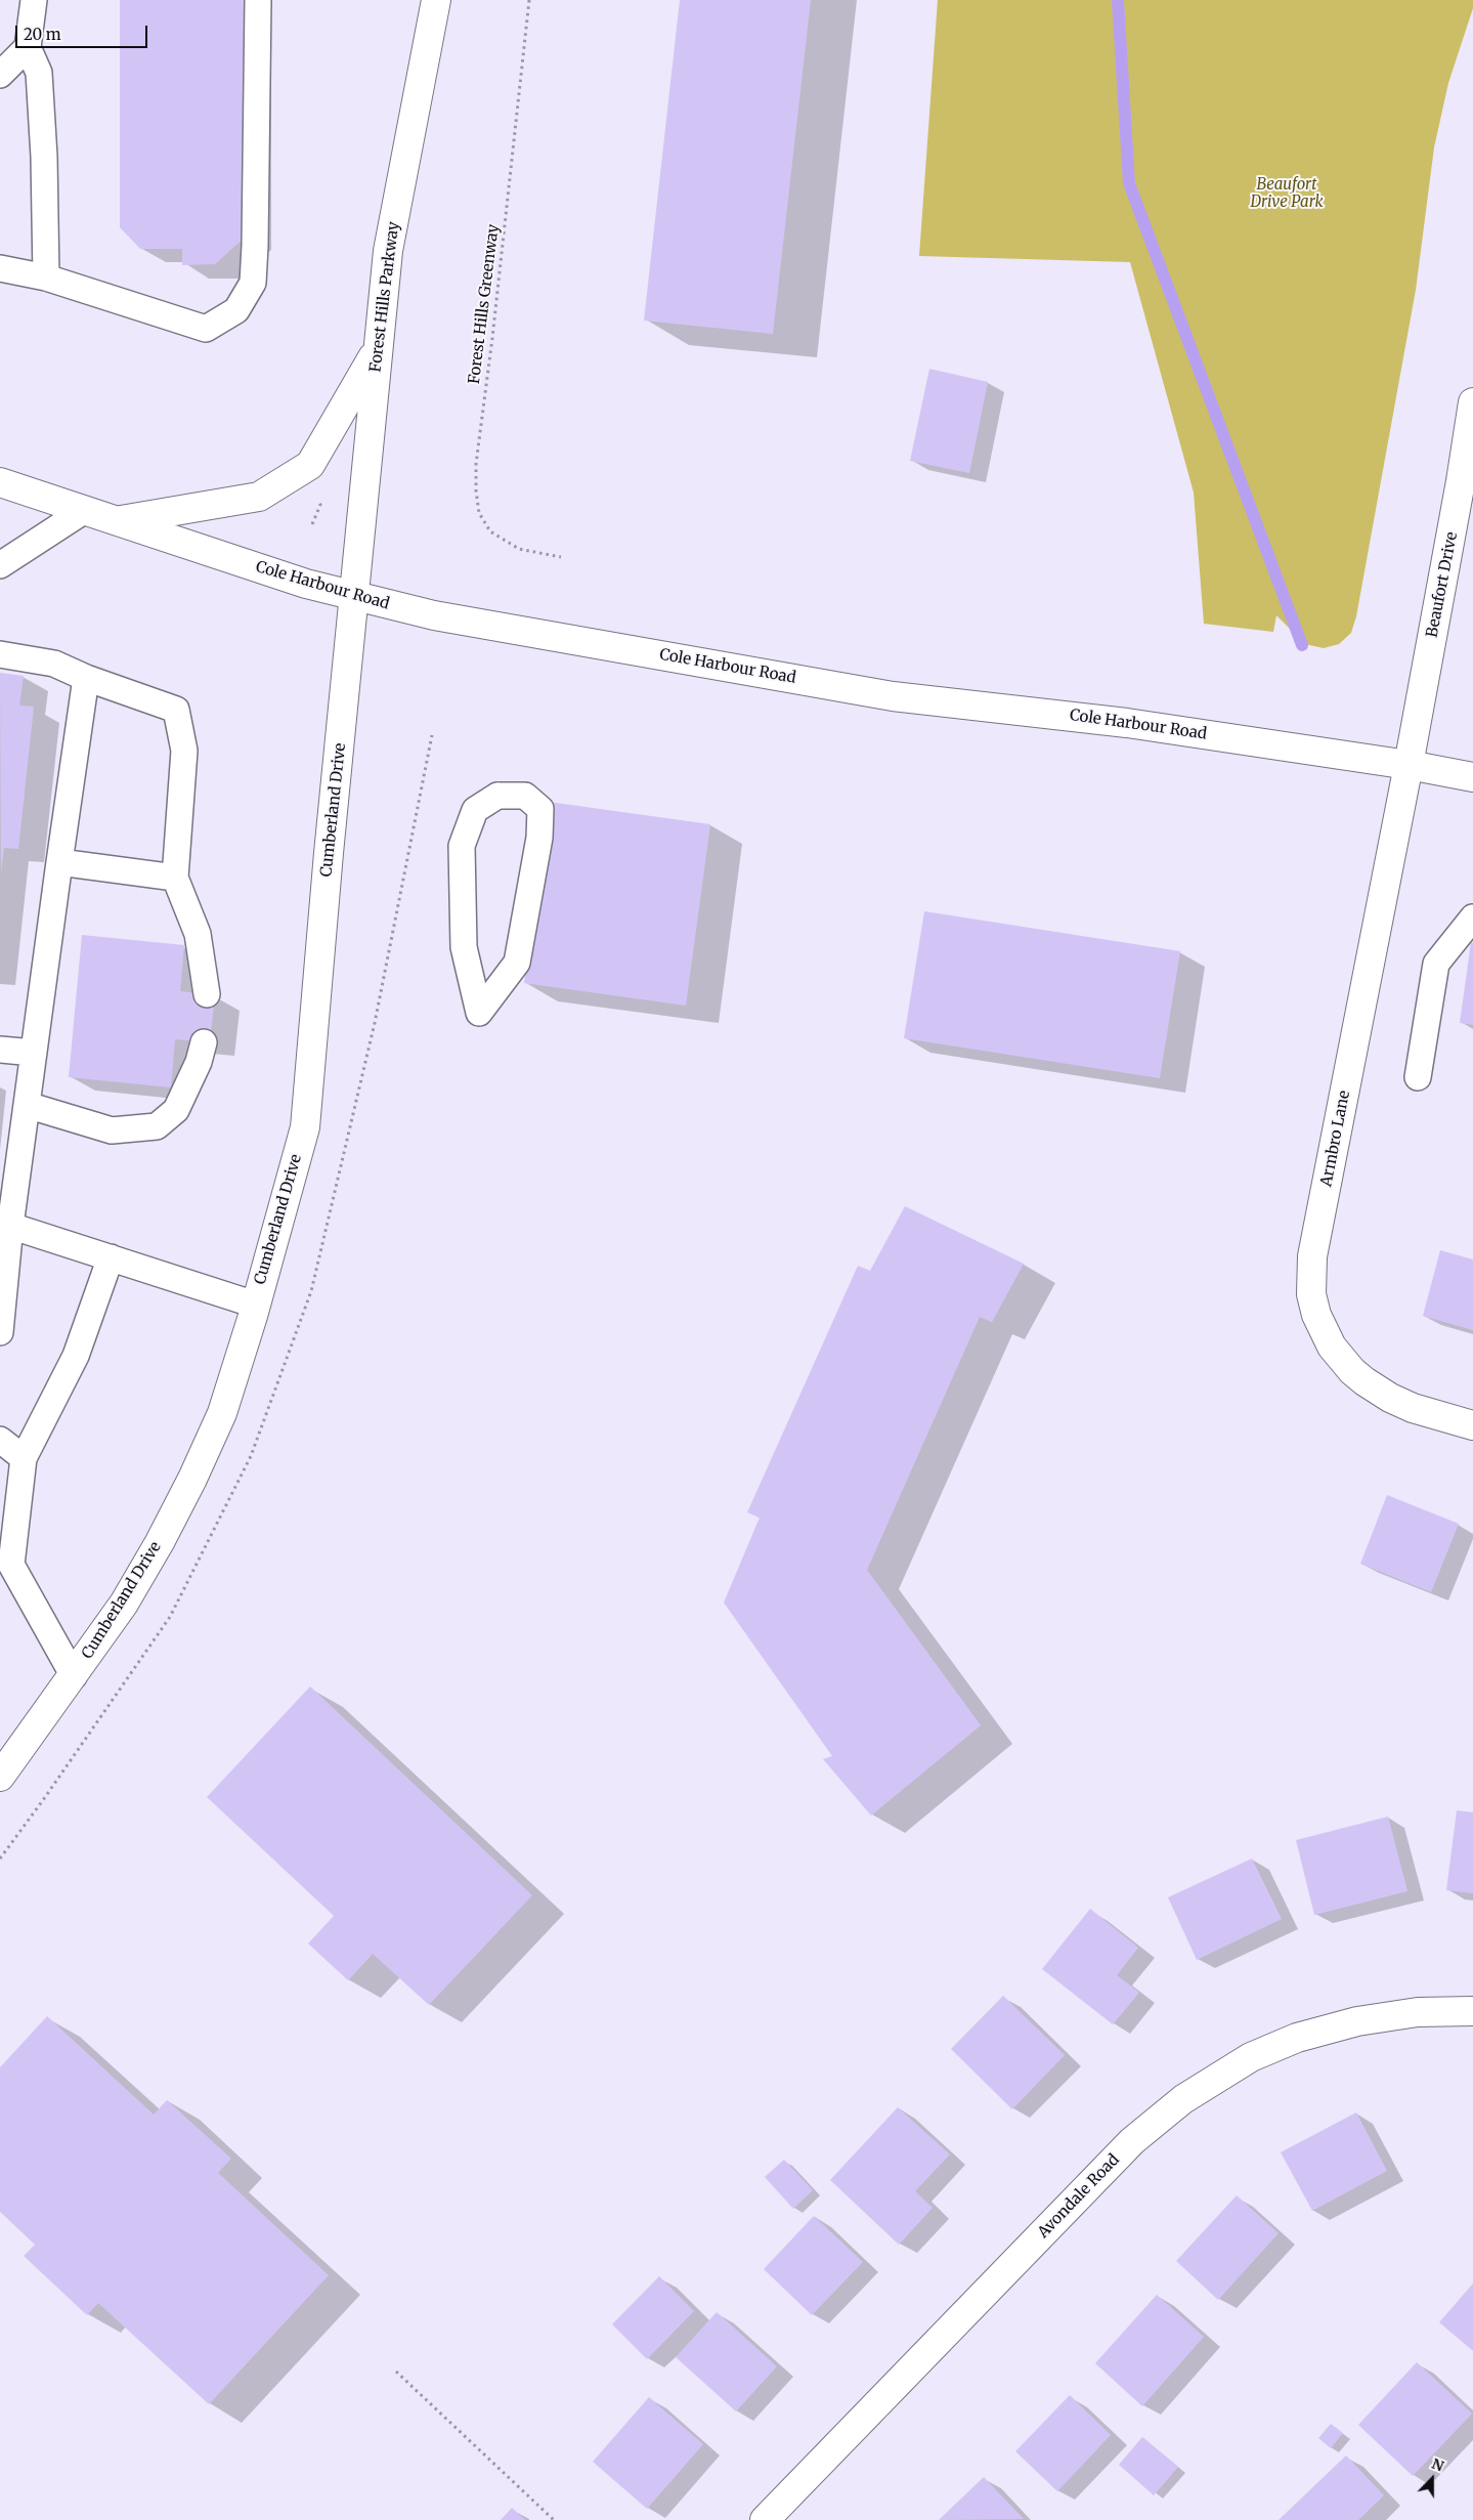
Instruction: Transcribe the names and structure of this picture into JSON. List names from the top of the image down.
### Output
{
  "streets": {
    "street": [
      "Forest Hills Parkway",
      "Beaufort Drive",
      "Cole Harbour Road",
      "Cumberland Drive",
      "Armbro Lane",
      "Avondale Road"
    ],
    "path": ["Forest Hills Greenway"]
  },
  "crossings": [
    ["Forest Hills Parkway", "Cole Harbour Road"],
    ["Forest Hills Parkway", "Cumberland Drive"],
    ["Beaufort Drive", "Cole Harbour Road"],
    ["Beaufort Drive", "Armbro Lane"],
    ["Cole Harbour Road", "Cumberland Drive"],
    ["Cole Harbour Road", "Armbro Lane"]
  ],
  "parks": ["Beaufort Drive Park"],
  "scale_bar": "20 m",
  "north": "top"
}
